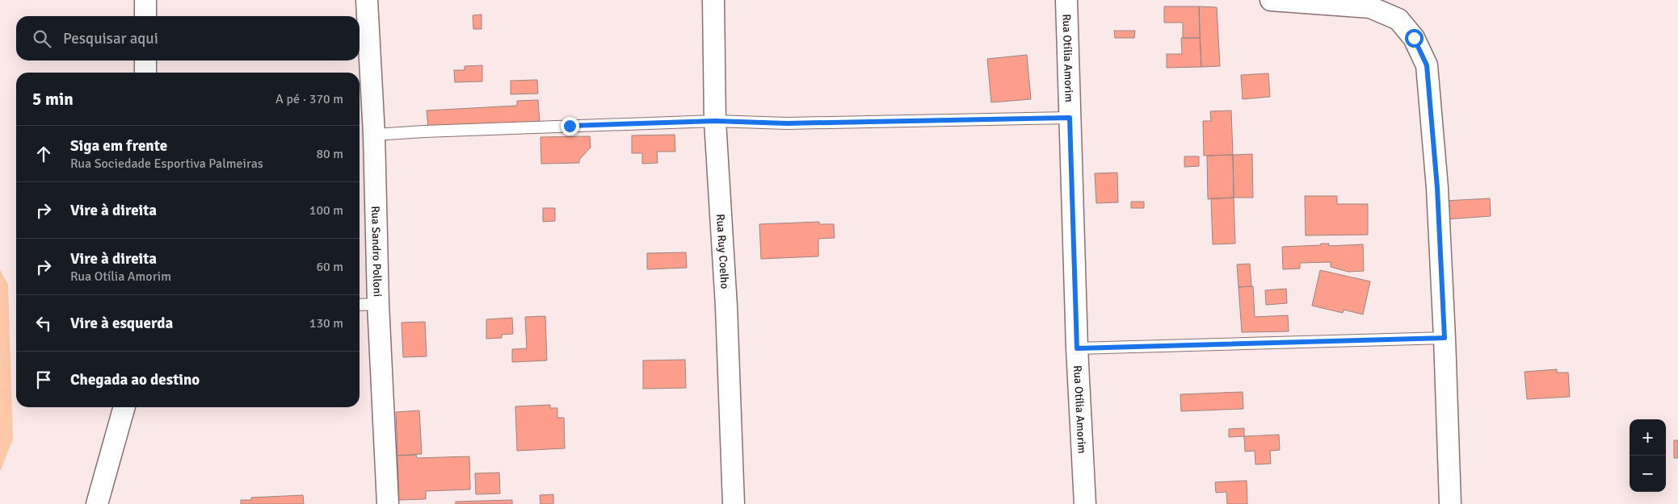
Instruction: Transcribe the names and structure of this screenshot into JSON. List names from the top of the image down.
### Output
{
  "streets": {
    "street": ["Rua Otília Amorim", "Rua Ruy Coelho", "Rua Sandro Polloni"]
  },
  "page": {
    "search": "Pesquisar aqui",
    "heading": ["5 min", "A pé · 370 m"],
    "list": [
      ["Siga em frente", "Rua Sociedade Esportiva Palmeiras", "80 m"],
      ["Vire à direita", "100 m"],
      ["Vire à direita", "Rua Otília Amorim", "60 m"],
      ["Vire à esquerda", "130 m"],
      "Chegada ao destino"
    ],
    "map_buttons": ["+", "−"]
  }
}
